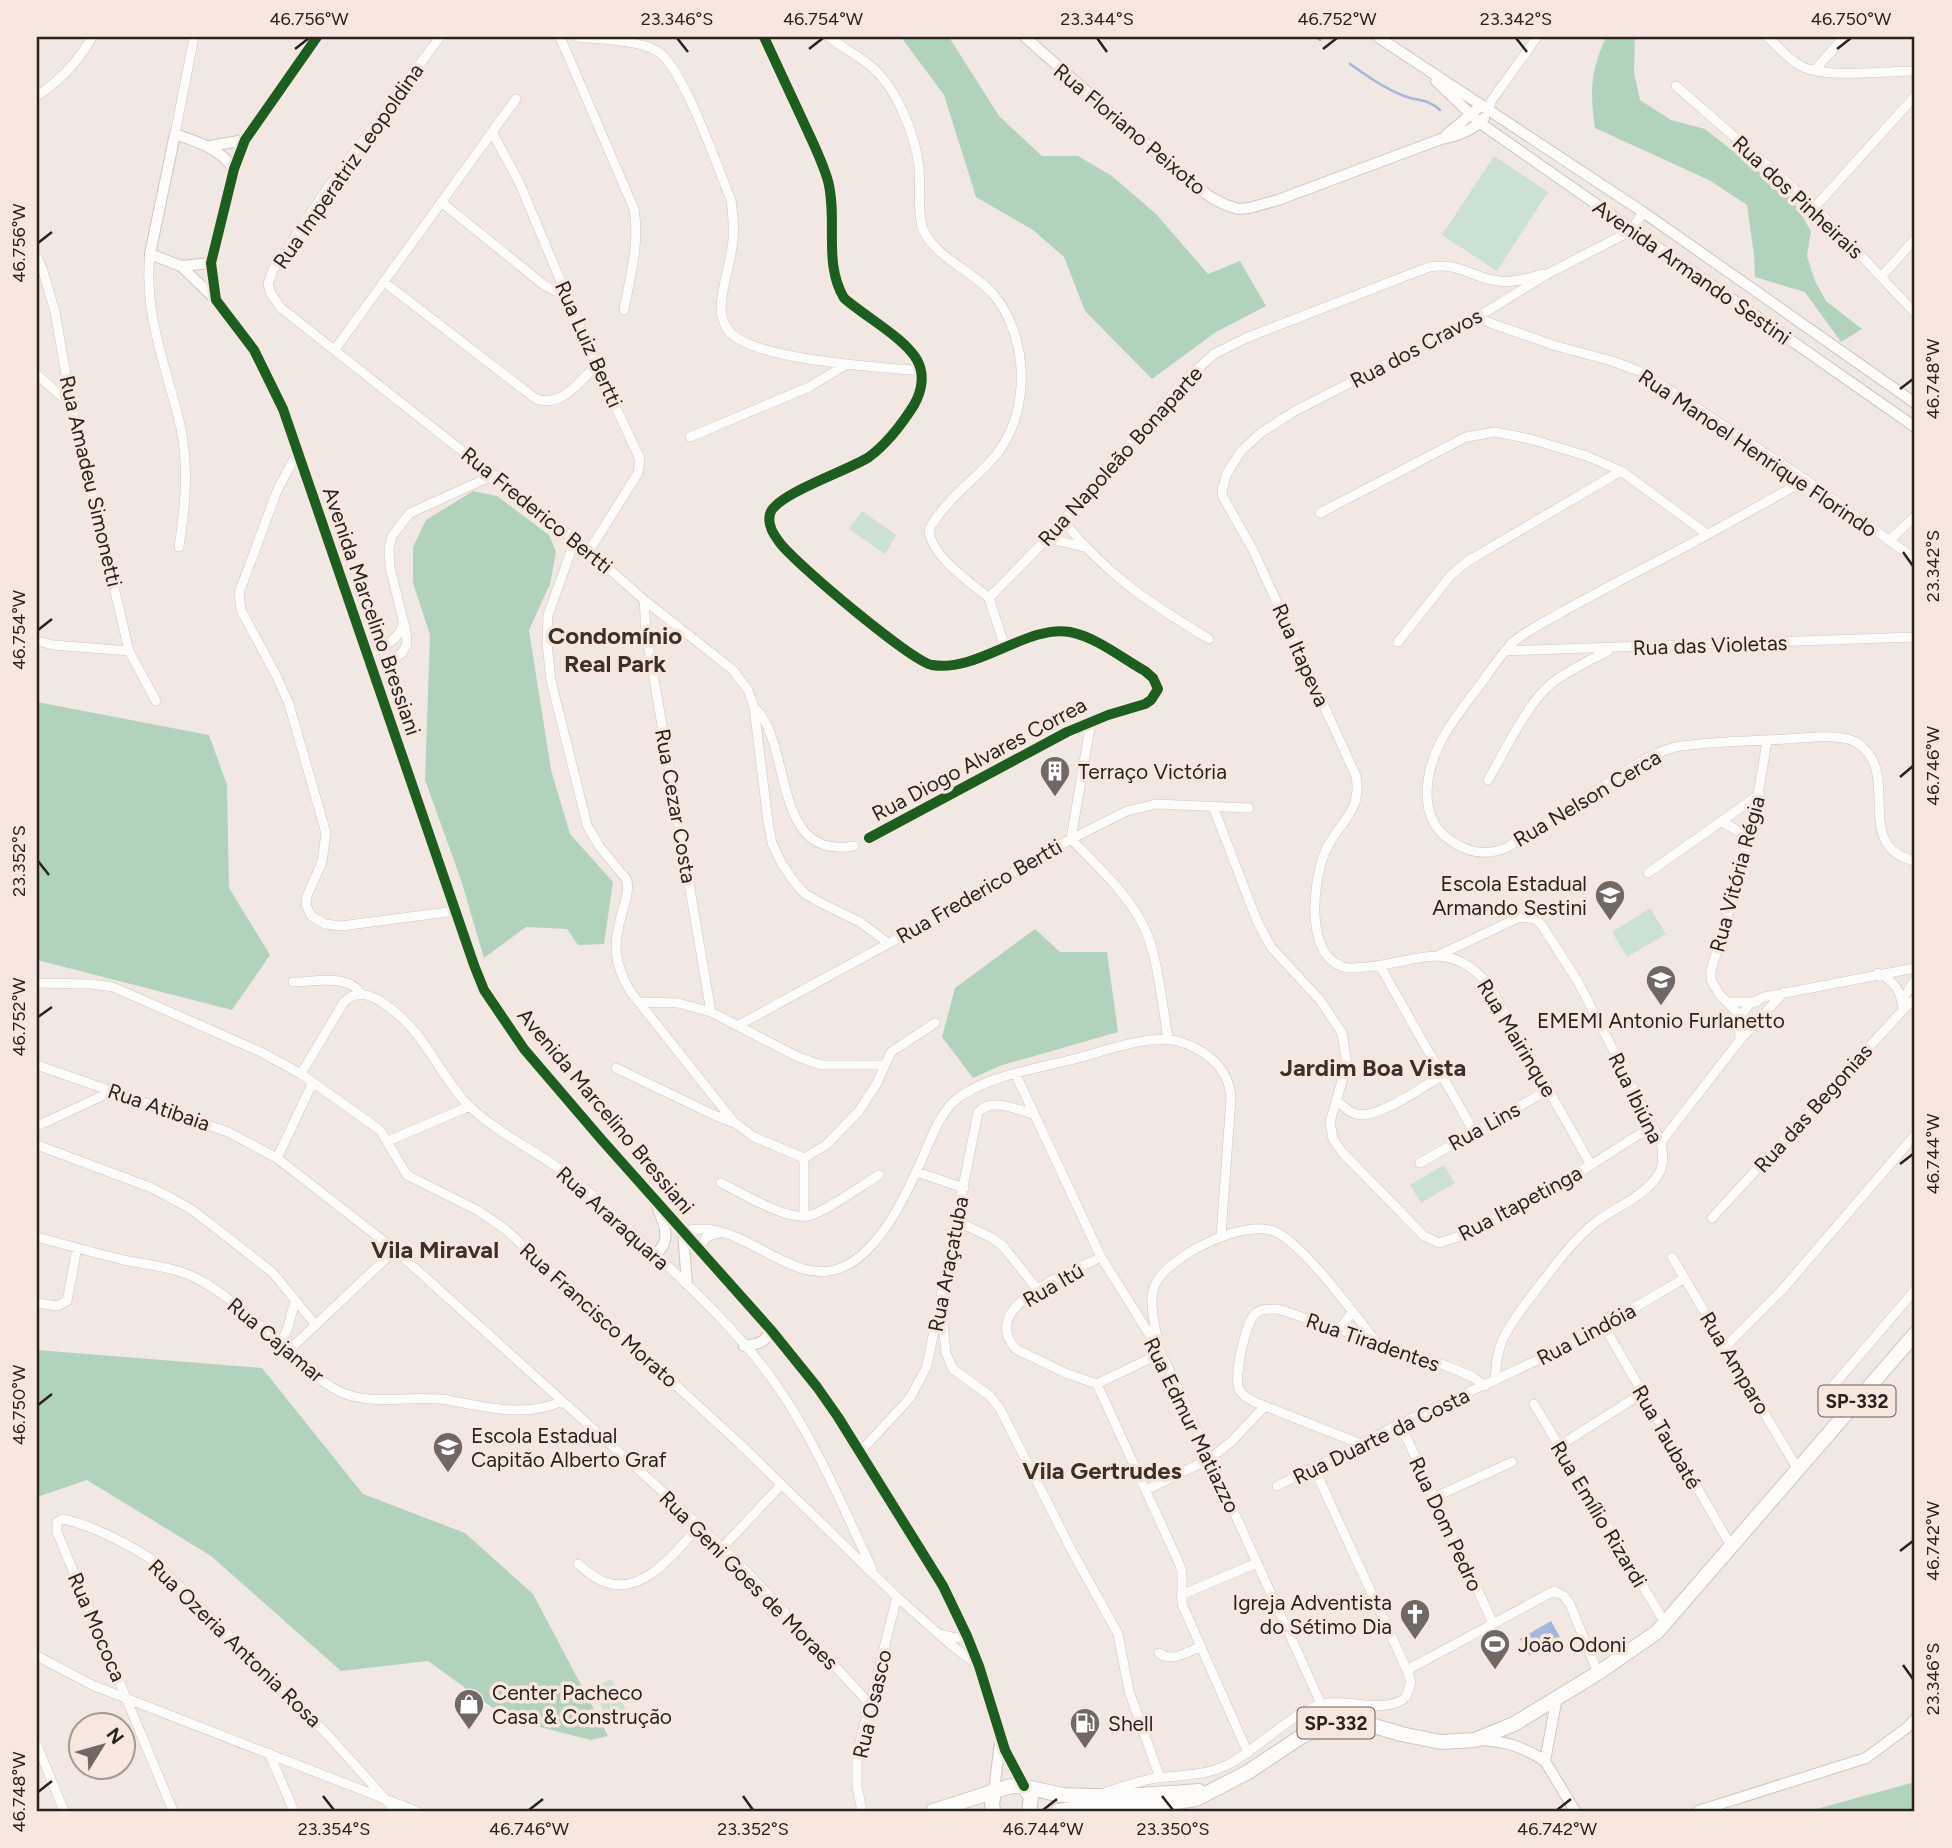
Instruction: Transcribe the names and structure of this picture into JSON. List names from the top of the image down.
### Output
{
  "streets": {
    "main road": ["SP-332"],
    "street": [
      "Rua Floriano Peixoto",
      "Rua Imperatriz Leopoldina",
      "Rua dos Pinheirais",
      "Avenida Armando Sestini",
      "Rua Luiz Bertti",
      "Rua dos Cravos",
      "Rua Manoel Henrique Florindo",
      "Rua Napoleão Bonaparte",
      "Rua Amadeu Simonetti",
      "Rua Frederico Bertti",
      "Avenida Marcelino Bressiani",
      "Rua das Violetas",
      "Rua Itapeva",
      "Rua Diogo Alvares Correa",
      "Rua Nelson Cerca",
      "Rua Cezar Costa",
      "Rua Vitória Régia",
      "Rua Mairinque",
      "Rua Ibiúna",
      "Rua Atibaia",
      "Rua das Begonias",
      "Rua Lins",
      "Rua Itapetinga",
      "Rua Araraquara",
      "Rua Araçatuba",
      "Rua Itú",
      "Rua Francisco Morato",
      "Rua Lindóia",
      "Rua Cajamar",
      "Rua Tiradentes",
      "Rua Amparo",
      "Rua Edmur Matiazzo",
      "Rua Duarte da Costa",
      "Rua Taubaté",
      "Rua Emílio Rizardi",
      "Rua Dom Pedro",
      "Rua Geni Goes de Moraes",
      "Rua Mococa",
      "Rua Ozeria Antonia Rosa",
      "Rua Osasco"
    ]
  },
  "crossings": [
    ["Rua Floriano Peixoto", "Avenida Armando Sestini"],
    ["Rua Imperatriz Leopoldina", "Rua Frederico Bertti"],
    ["Avenida Armando Sestini", "Rua dos Cravos"],
    ["Rua Luiz Bertti", "Rua Frederico Bertti"],
    ["Rua dos Cravos", "Rua Manoel Henrique Florindo"],
    ["Rua dos Cravos", "Rua Napoleão Bonaparte"],
    ["Rua dos Cravos", "Rua Itapeva"],
    ["Rua Manoel Henrique Florindo", "Rua Nelson Cerca"],
    ["Rua Frederico Bertti", "Rua Cezar Costa"],
    ["Avenida Marcelino Bressiani", "Rua Araçatuba"],
    ["Avenida Marcelino Bressiani", "SP-332"],
    ["Rua das Violetas", "Rua Nelson Cerca"],
    ["Rua Itapeva", "Rua Mairinque"],
    ["Rua Nelson Cerca", "Rua Vitória Régia"],
    ["Rua Mairinque", "Rua Ibiúna"],
    ["Rua Mairinque", "Rua Lins"],
    ["Rua Mairinque", "Rua Itapetinga"],
    ["Rua Ibiúna", "Rua Itapetinga"],
    ["Rua Ibiúna", "Rua Lindóia"],
    ["Rua Atibaia", "Rua Geni Goes de Moraes"],
    ["Rua Araraquara", "Rua Francisco Morato"],
    ["Rua Araçatuba", "Rua Edmur Matiazzo"],
    ["Rua Itú", "Rua Edmur Matiazzo"],
    ["Rua Lindóia", "Rua Tiradentes"],
    ["Rua Lindóia", "Rua Amparo"],
    ["Rua Lindóia", "Rua Duarte da Costa"],
    ["Rua Lindóia", "Rua Taubaté"],
    ["Rua Cajamar", "Rua Geni Goes de Moraes"],
    ["Rua Tiradentes", "Rua Duarte da Costa"],
    ["Rua Amparo", "SP-332"],
    ["SP-332", "Rua Taubaté"],
    ["SP-332", "Rua Emílio Rizardi"],
    ["Rua Duarte da Costa", "Rua Dom Pedro"],
    ["Rua Geni Goes de Moraes", "Rua Osasco"],
    ["Rua Mococa", "Rua Ozeria Antonia Rosa"]
  ],
  "districts": [
    "Condomínio Real Park",
    "Jardim Boa Vista",
    "Vila Miraval",
    "Vila Gertrudes"
  ],
  "places": {
    "building": ["Terraço Victória"],
    "school or university": ["Escola Estadual Armando Sestini", "EMEMI Antonio Furlanetto", "Escola Estadual Capitão Alberto Graf"],
    "church": ["Igreja Adventista do Sétimo Dia"],
    "sports": ["João Odoni"],
    "shop": ["Center Pacheco Casa & Construção"],
    "fuel station": ["Shell"]
  },
  "north": "top right",
  "coordinates": [
    "46.756°W",
    "23.346°S",
    "46.754°W",
    "23.344°S",
    "46.752°W",
    "23.342°S",
    "46.750°W",
    "46.748°W",
    "46.746°W",
    "23.352°S",
    "46.744°W",
    "46.742°W",
    "23.354°S",
    "23.350°S"
  ]
}
